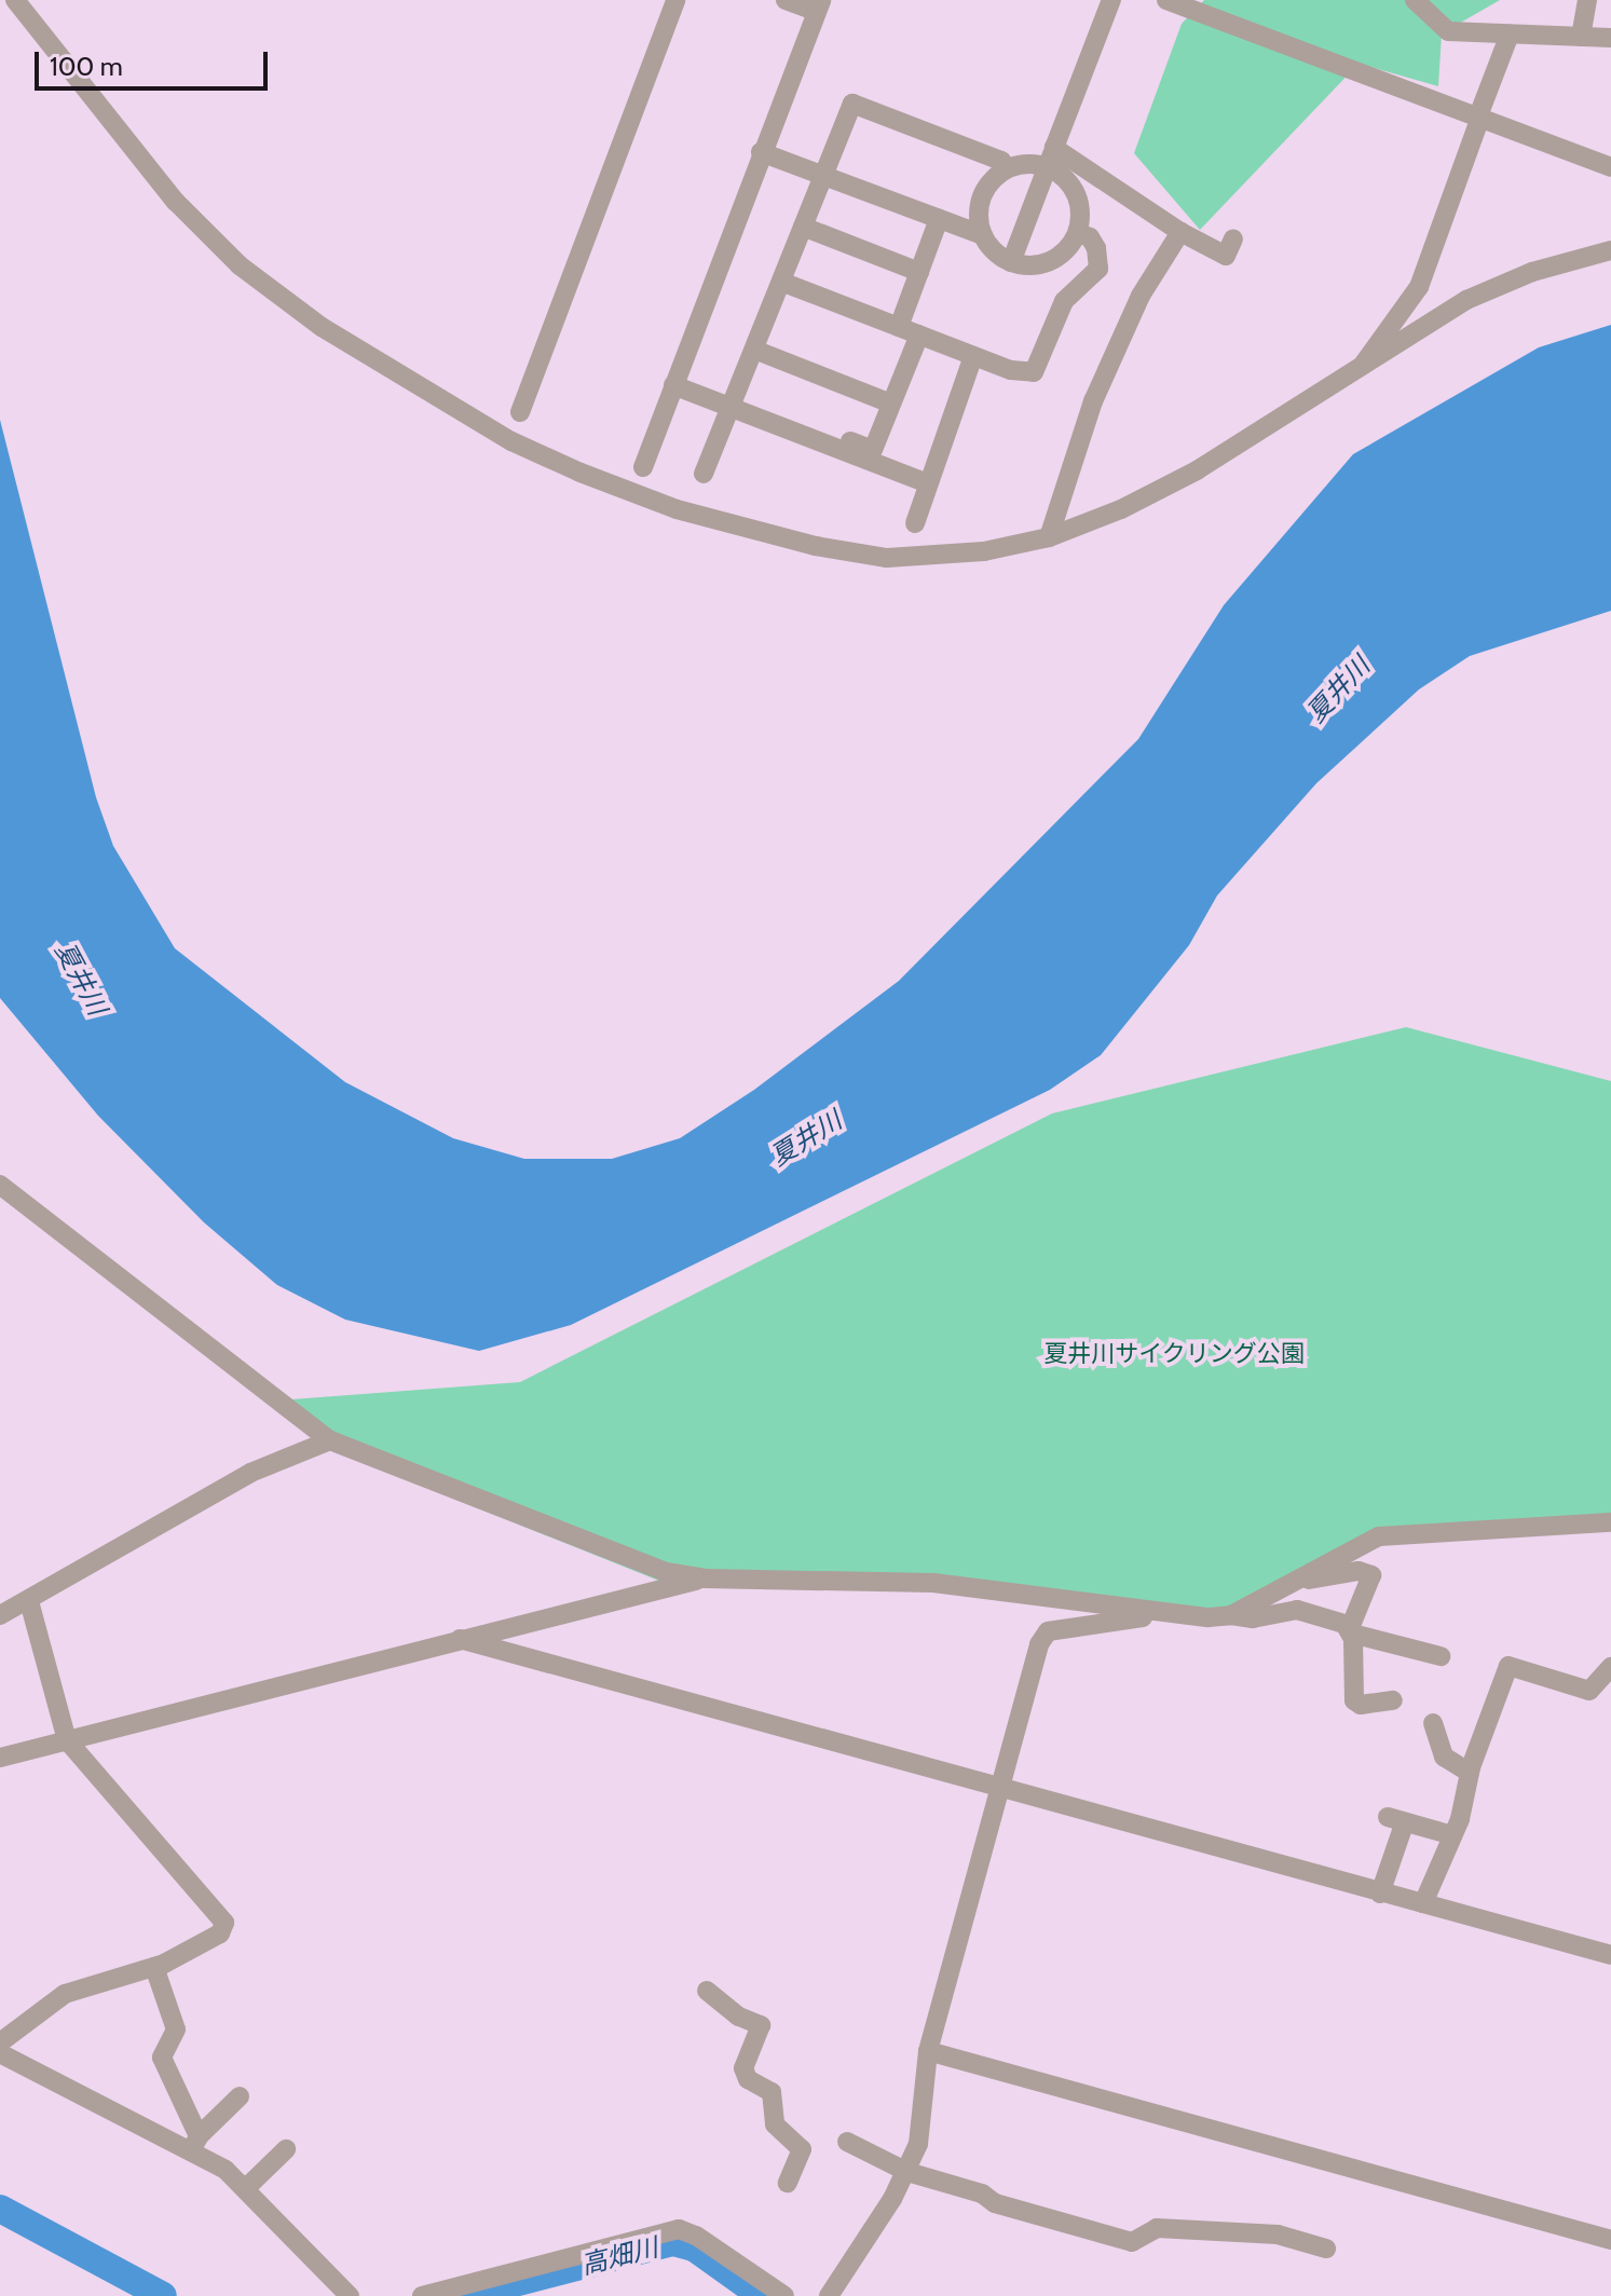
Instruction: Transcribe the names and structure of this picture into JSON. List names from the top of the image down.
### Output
{
  "water": ["夏井川", "高畑川"],
  "parks": ["夏井川サイクリング公園"],
  "scale_bar": "100 m"
}
